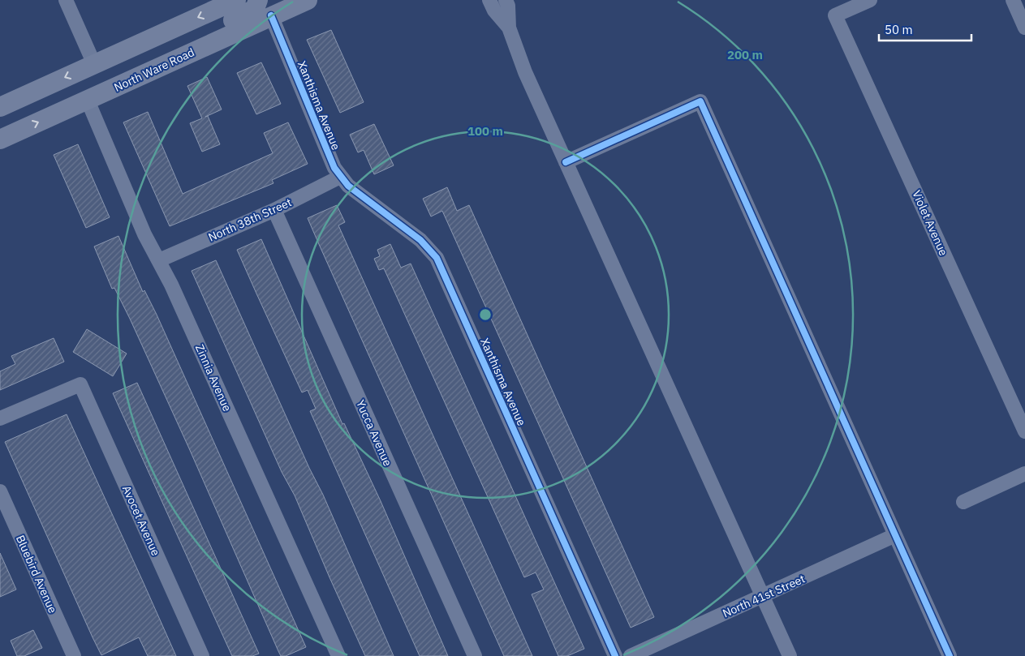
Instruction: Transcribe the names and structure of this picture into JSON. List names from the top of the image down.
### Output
{
  "streets": {
    "main road": ["North Ware Road"],
    "street": [
      "Xanthisma Avenue",
      "North 38th Street",
      "Violet Avenue",
      "Zinnia Avenue",
      "Yucca Avenue",
      "Avocet Avenue",
      "Bluebird Avenue",
      "North 41st Street"
    ]
  },
  "crossings": [
    ["North Ware Road", "Xanthisma Avenue"],
    ["North Ware Road", "Zinnia Avenue"],
    ["Xanthisma Avenue", "North 38th Street"],
    ["North 38th Street", "Zinnia Avenue"],
    ["North 38th Street", "Yucca Avenue"]
  ],
  "scale_bar": "50 m",
  "rings": ["200 m", "100 m"]
}
